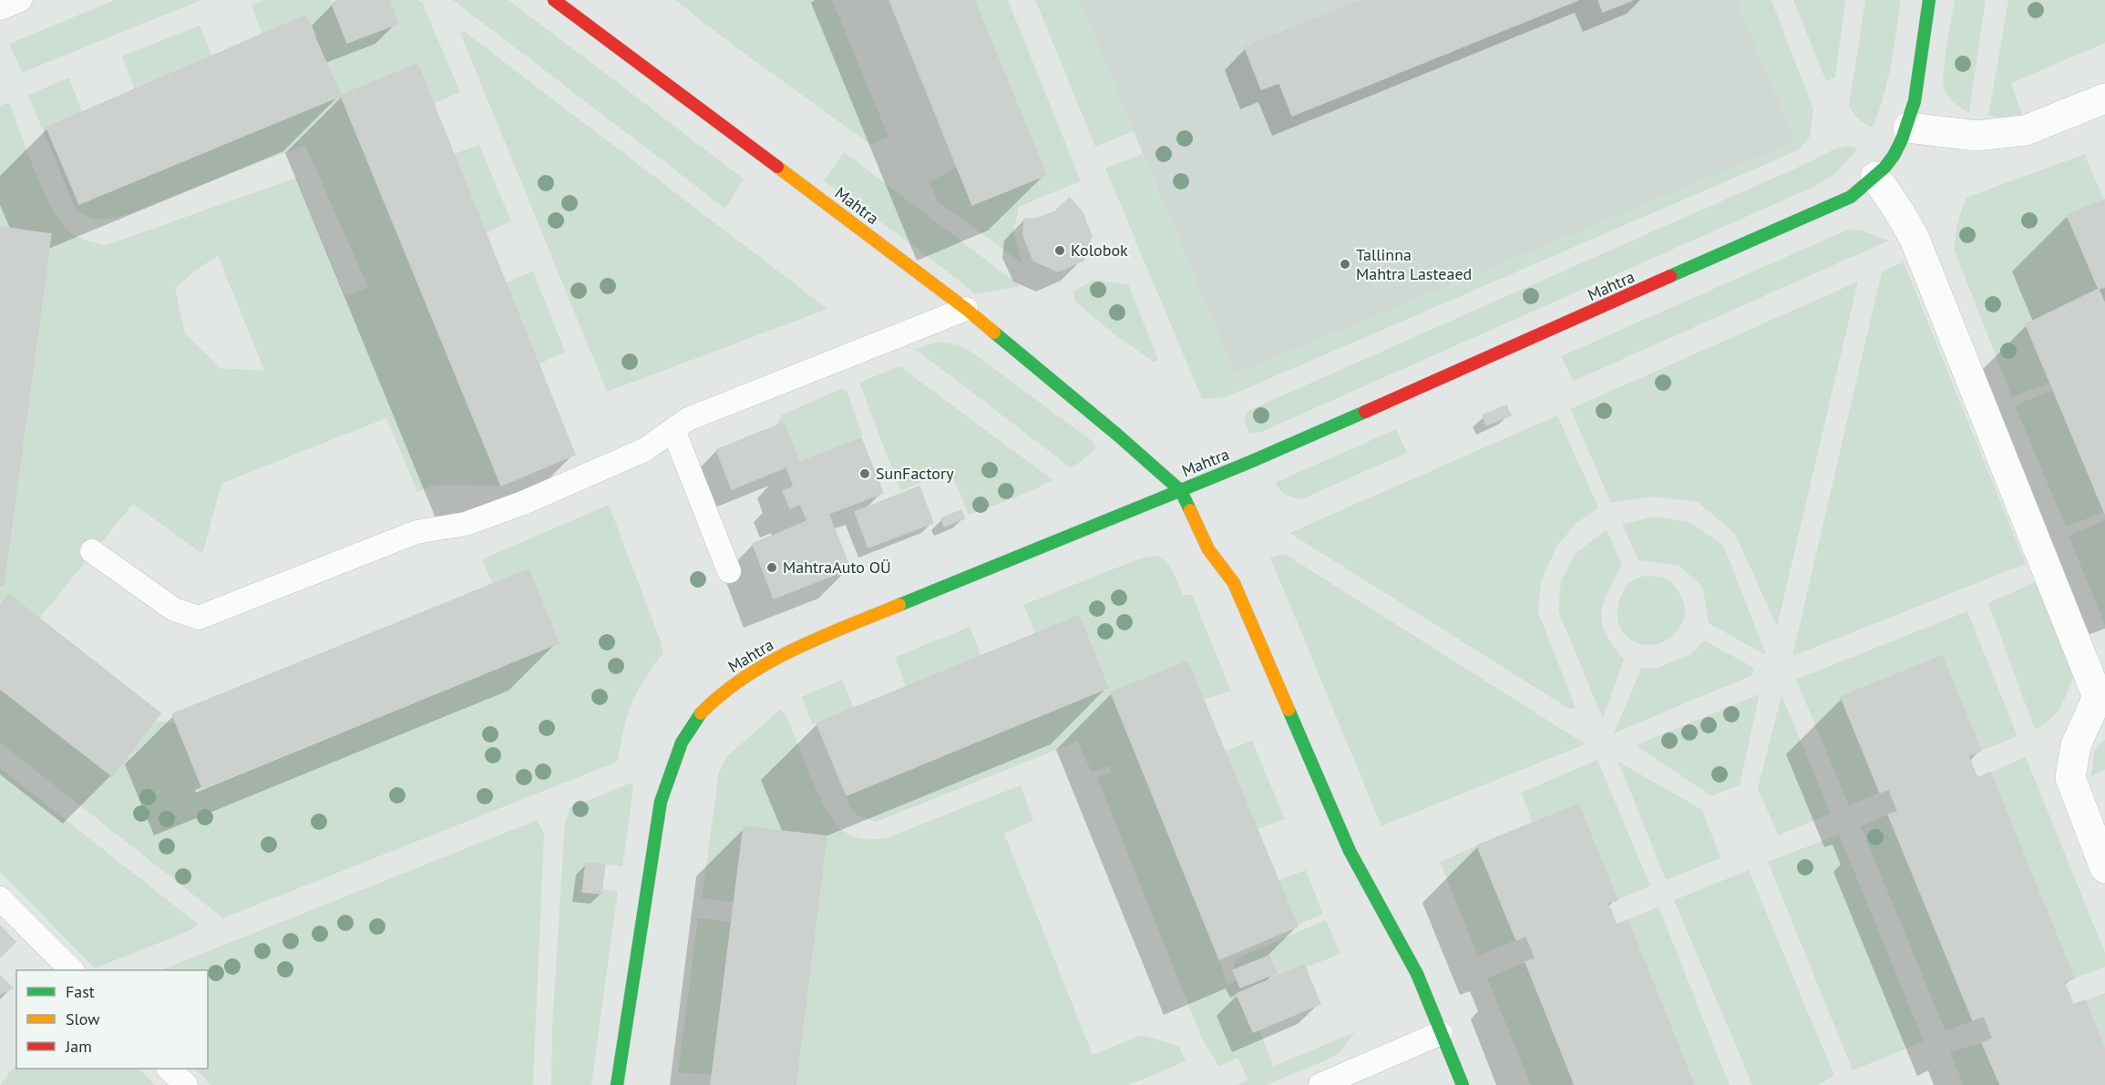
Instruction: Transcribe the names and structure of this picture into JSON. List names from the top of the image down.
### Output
{
  "streets": {
    "street": ["Mahtra"]
  },
  "places": [
    "Kolobok",
    "Tallinna Mahtra Lasteaed",
    "SunFactory",
    "MahtraAuto OÜ"
  ],
  "legend": ["Fast", "Slow", "Jam"]
}
